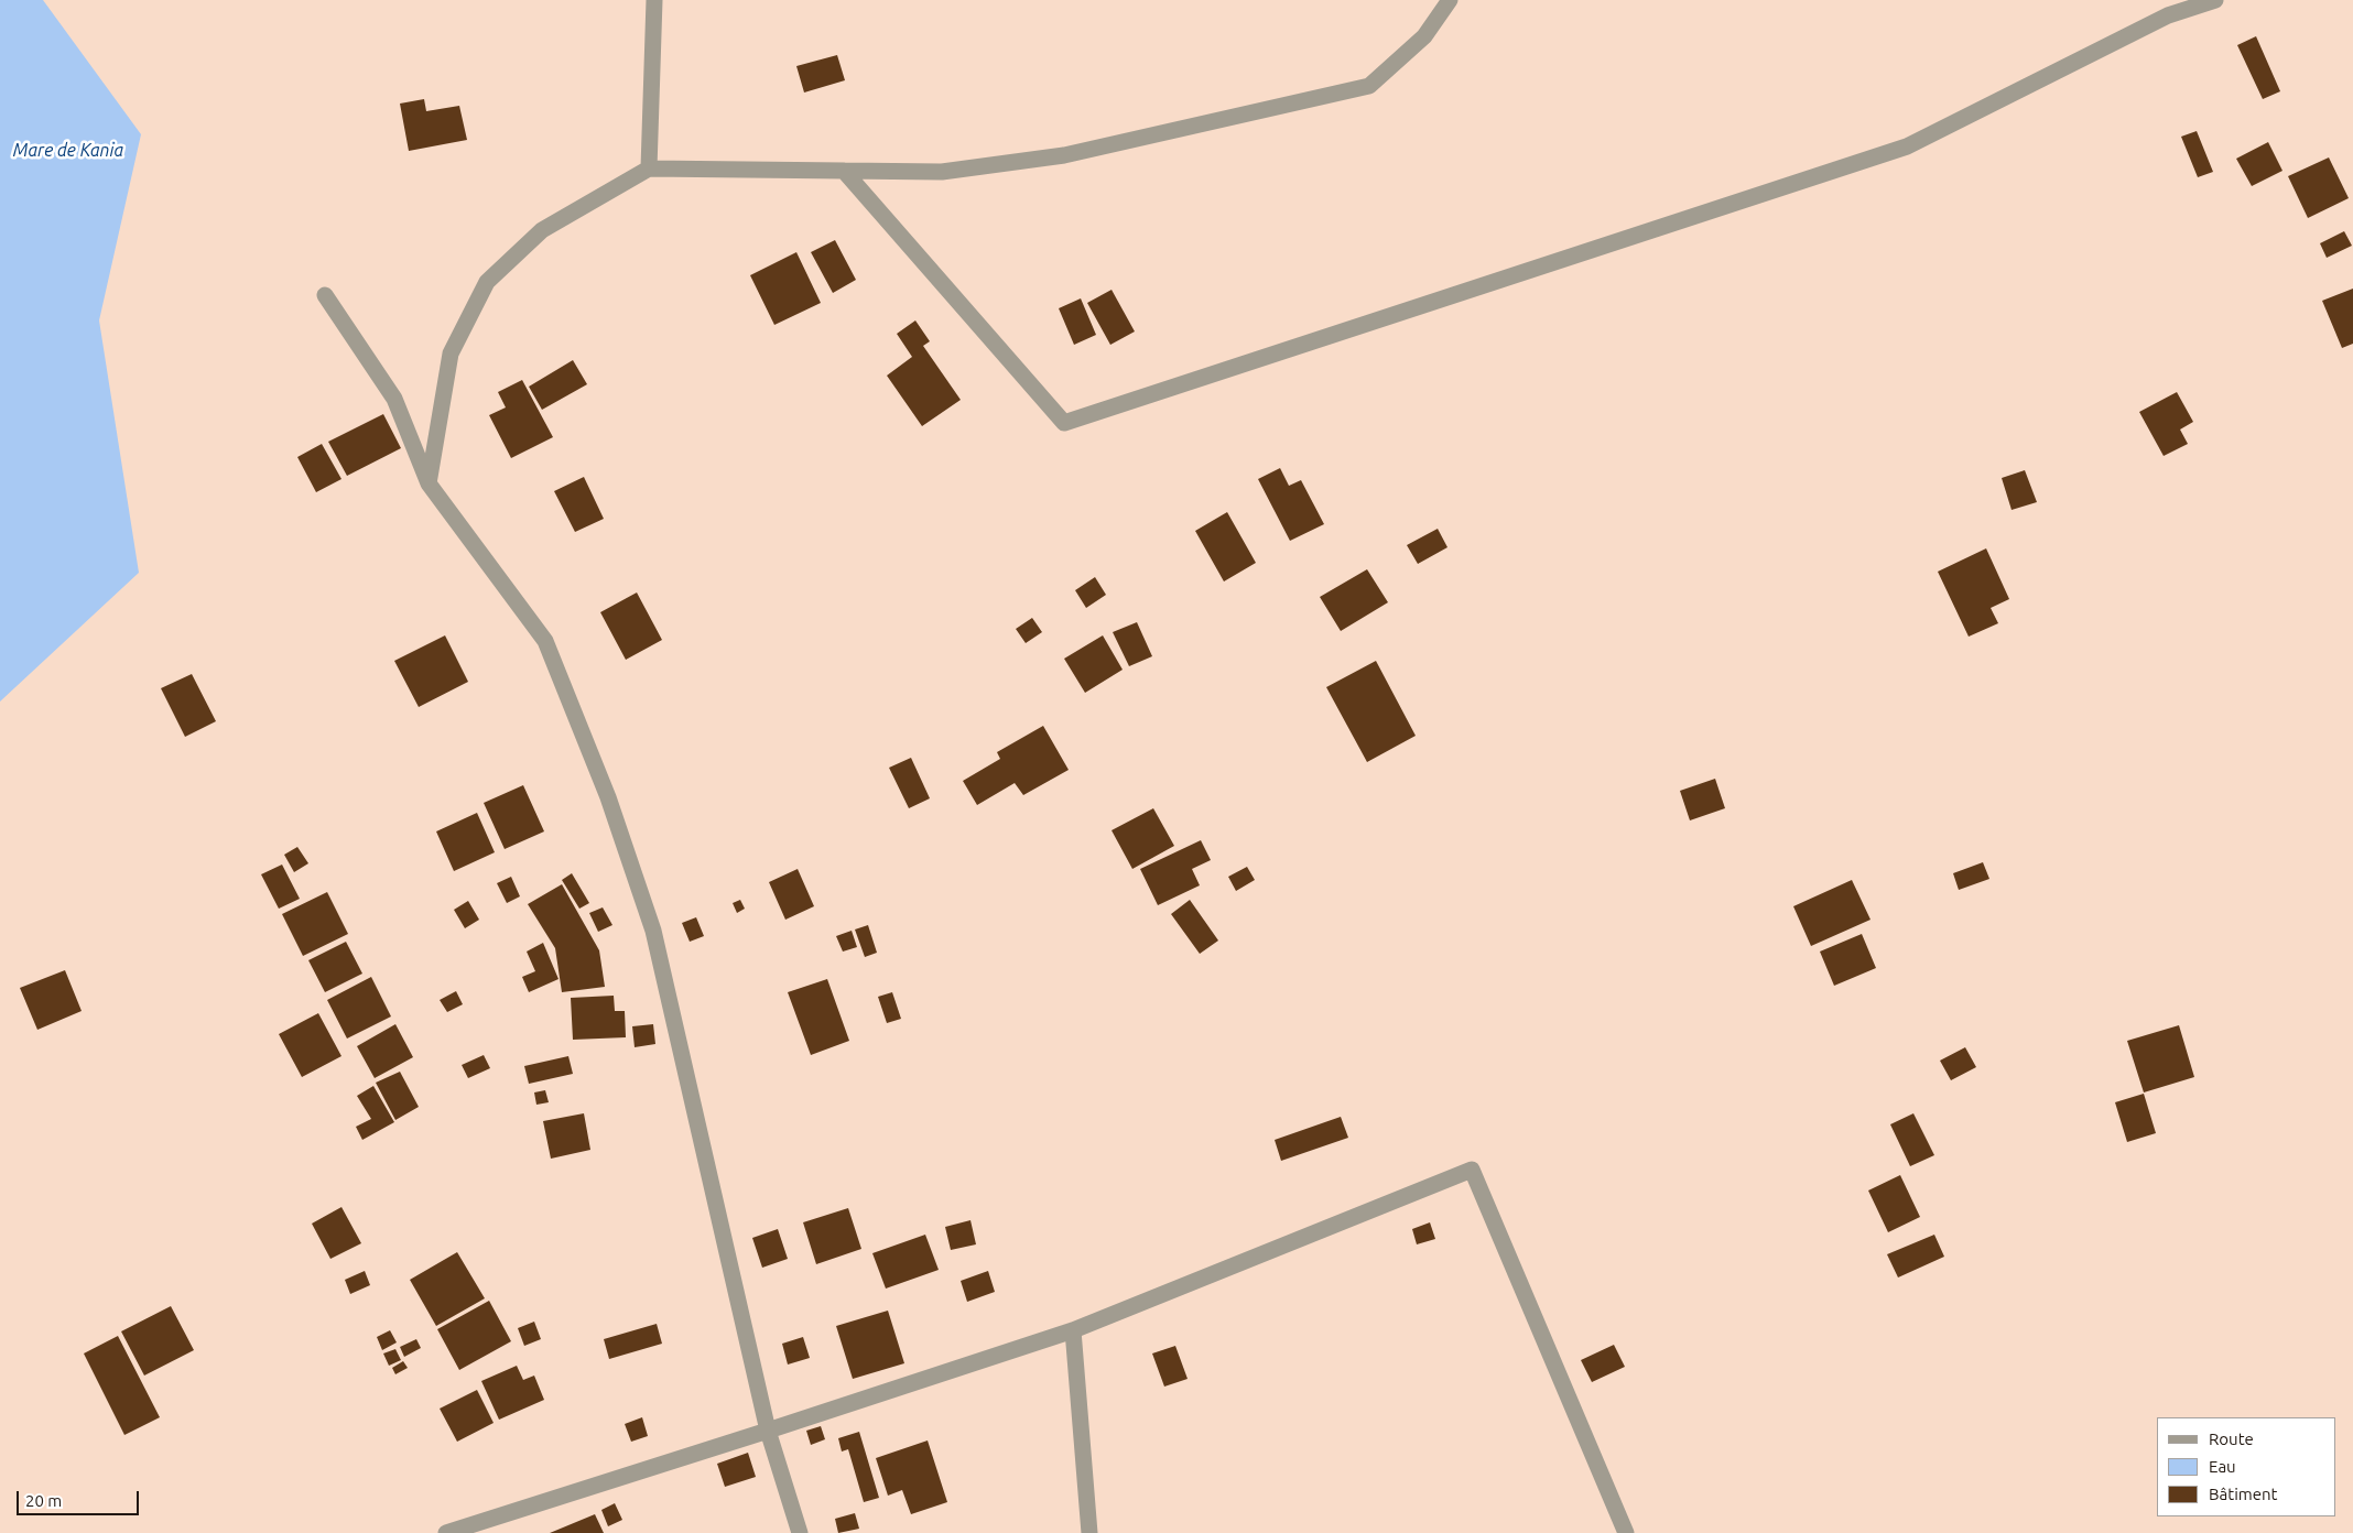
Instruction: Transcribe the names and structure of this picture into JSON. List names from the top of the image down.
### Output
{
  "water": ["Mare de Kania"],
  "legend": ["Route", "Eau", "Bâtiment"],
  "scale_bar": "20 m"
}
